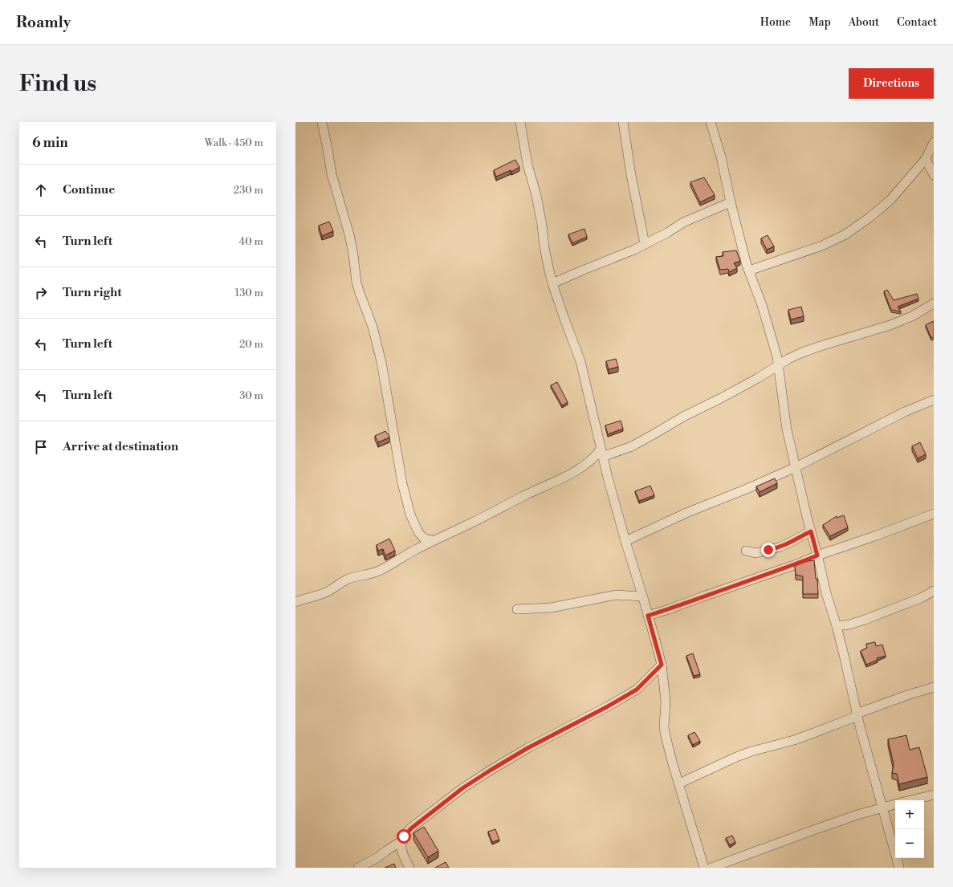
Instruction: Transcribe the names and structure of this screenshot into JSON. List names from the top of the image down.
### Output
{
  "page": {
    "header": "Roamly",
    "nav": [
      "Home",
      "Map",
      "About",
      "Contact"
    ],
    "buttons": "Directions",
    "title": "Find us",
    "heading": ["6 min", "Walk · 450 m"],
    "list": [
      ["Continue", "230 m"],
      ["Turn left", "40 m"],
      ["Turn right", "130 m"],
      ["Turn left", "20 m"],
      ["Turn left", "30 m"],
      "Arrive at destination"
    ],
    "map_buttons": ["+", "−"]
  }
}
